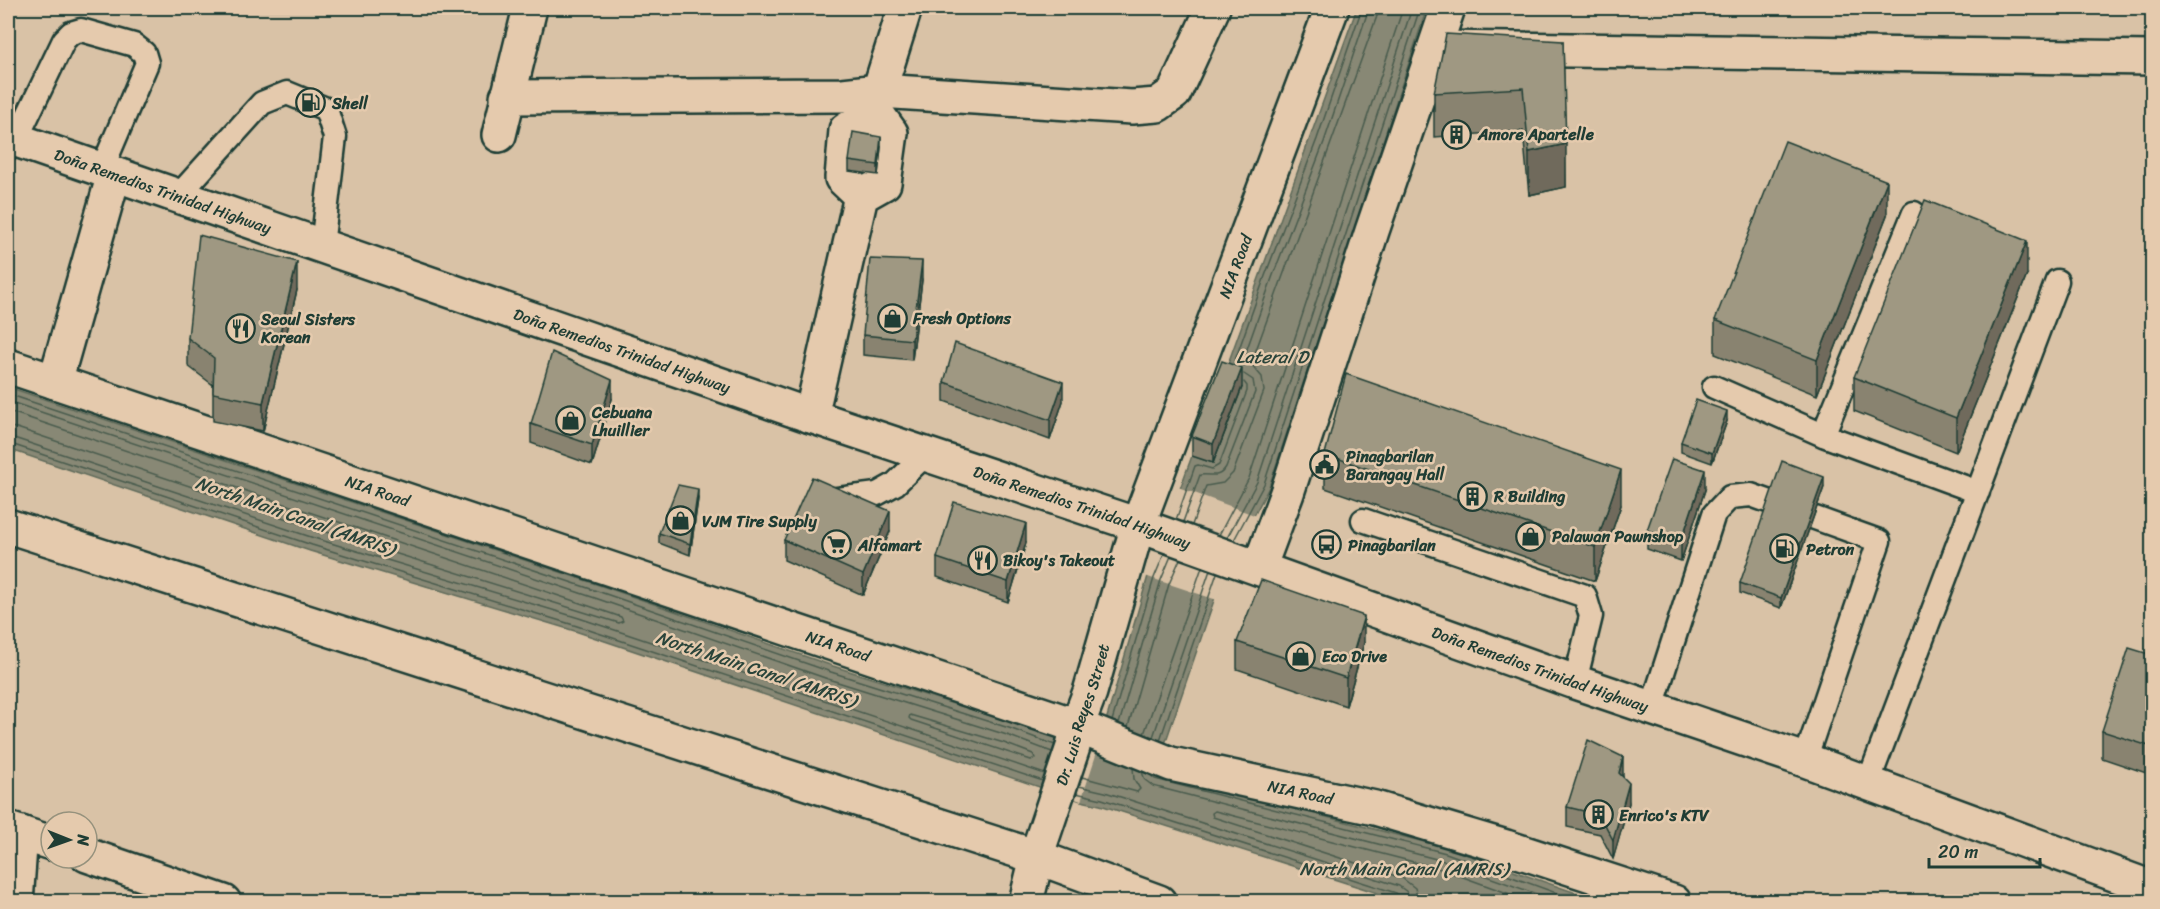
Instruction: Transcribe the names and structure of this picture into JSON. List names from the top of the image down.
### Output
{
  "streets": {
    "main road": ["Doña Remedios Trinidad Highway", "NIA Road", "Dr. Luis Reyes Street"]
  },
  "crossings": [
    ["Doña Remedios Trinidad Highway", "NIA Road"],
    ["Doña Remedios Trinidad Highway", "Dr. Luis Reyes Street"],
    ["NIA Road", "Dr. Luis Reyes Street"]
  ],
  "water": ["Lateral D", "North Main Canal (AMRIS)"],
  "places": {
    "fuel station": ["Shell", "Petron"],
    "building": ["Amore Apartelle", "R Building", "Enrico's KTV"],
    "shop": [
      "Fresh Options",
      "Cebuana Lhuillier",
      "VJM Tire Supply",
      "Palawan Pawnshop",
      "Eco Drive"
    ],
    "restaurant": ["Seoul Sisters Korean", "Bikoy's Takeout"],
    "public building": ["Pinagbarilan Barangay Hall"],
    "supermarket": ["Alfamart"],
    "bus stop": ["Pinagbarilan"]
  },
  "scale_bar": "20 m",
  "north": "right"
}
